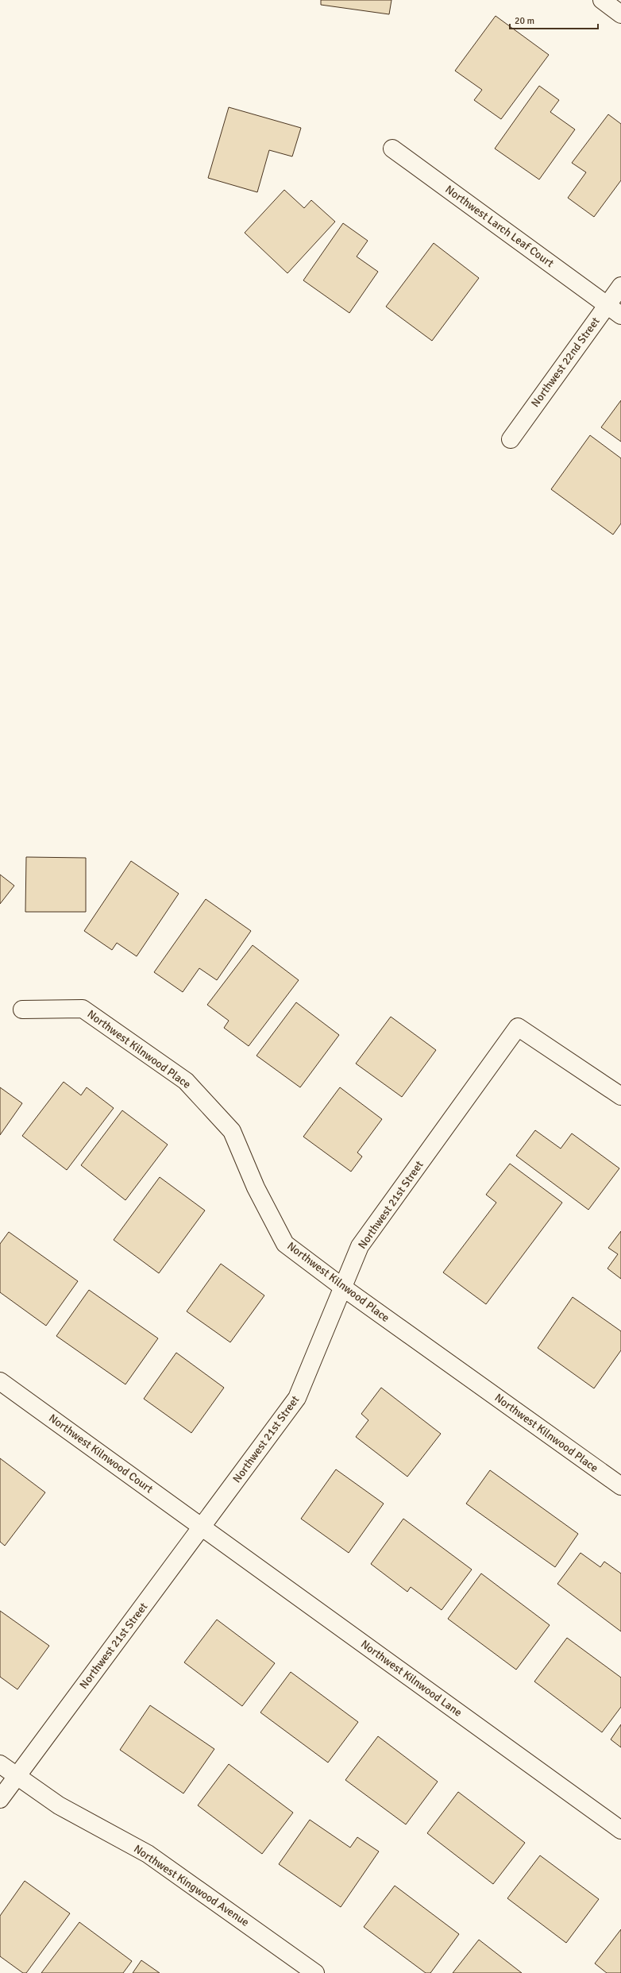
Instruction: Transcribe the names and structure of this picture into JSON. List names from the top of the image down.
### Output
{
  "streets": {
    "street": [
      "Northwest Larch Leaf Court",
      "Northwest 22nd Street",
      "Northwest Kilnwood Place",
      "Northwest 21st Street",
      "Northwest Kilnwood Court",
      "Northwest Kilnwood Lane",
      "Northwest Kingwood Avenue"
    ]
  },
  "crossings": [
    ["Northwest Larch Leaf Court", "Northwest 22nd Street"],
    ["Northwest Kilnwood Place", "Northwest 21st Street"],
    ["Northwest 21st Street", "Northwest Kilnwood Court"],
    ["Northwest 21st Street", "Northwest Kilnwood Lane"],
    ["Northwest 21st Street", "Northwest Kingwood Avenue"],
    ["Northwest Kilnwood Court", "Northwest Kilnwood Lane"]
  ],
  "scale_bar": "20 m"
}
